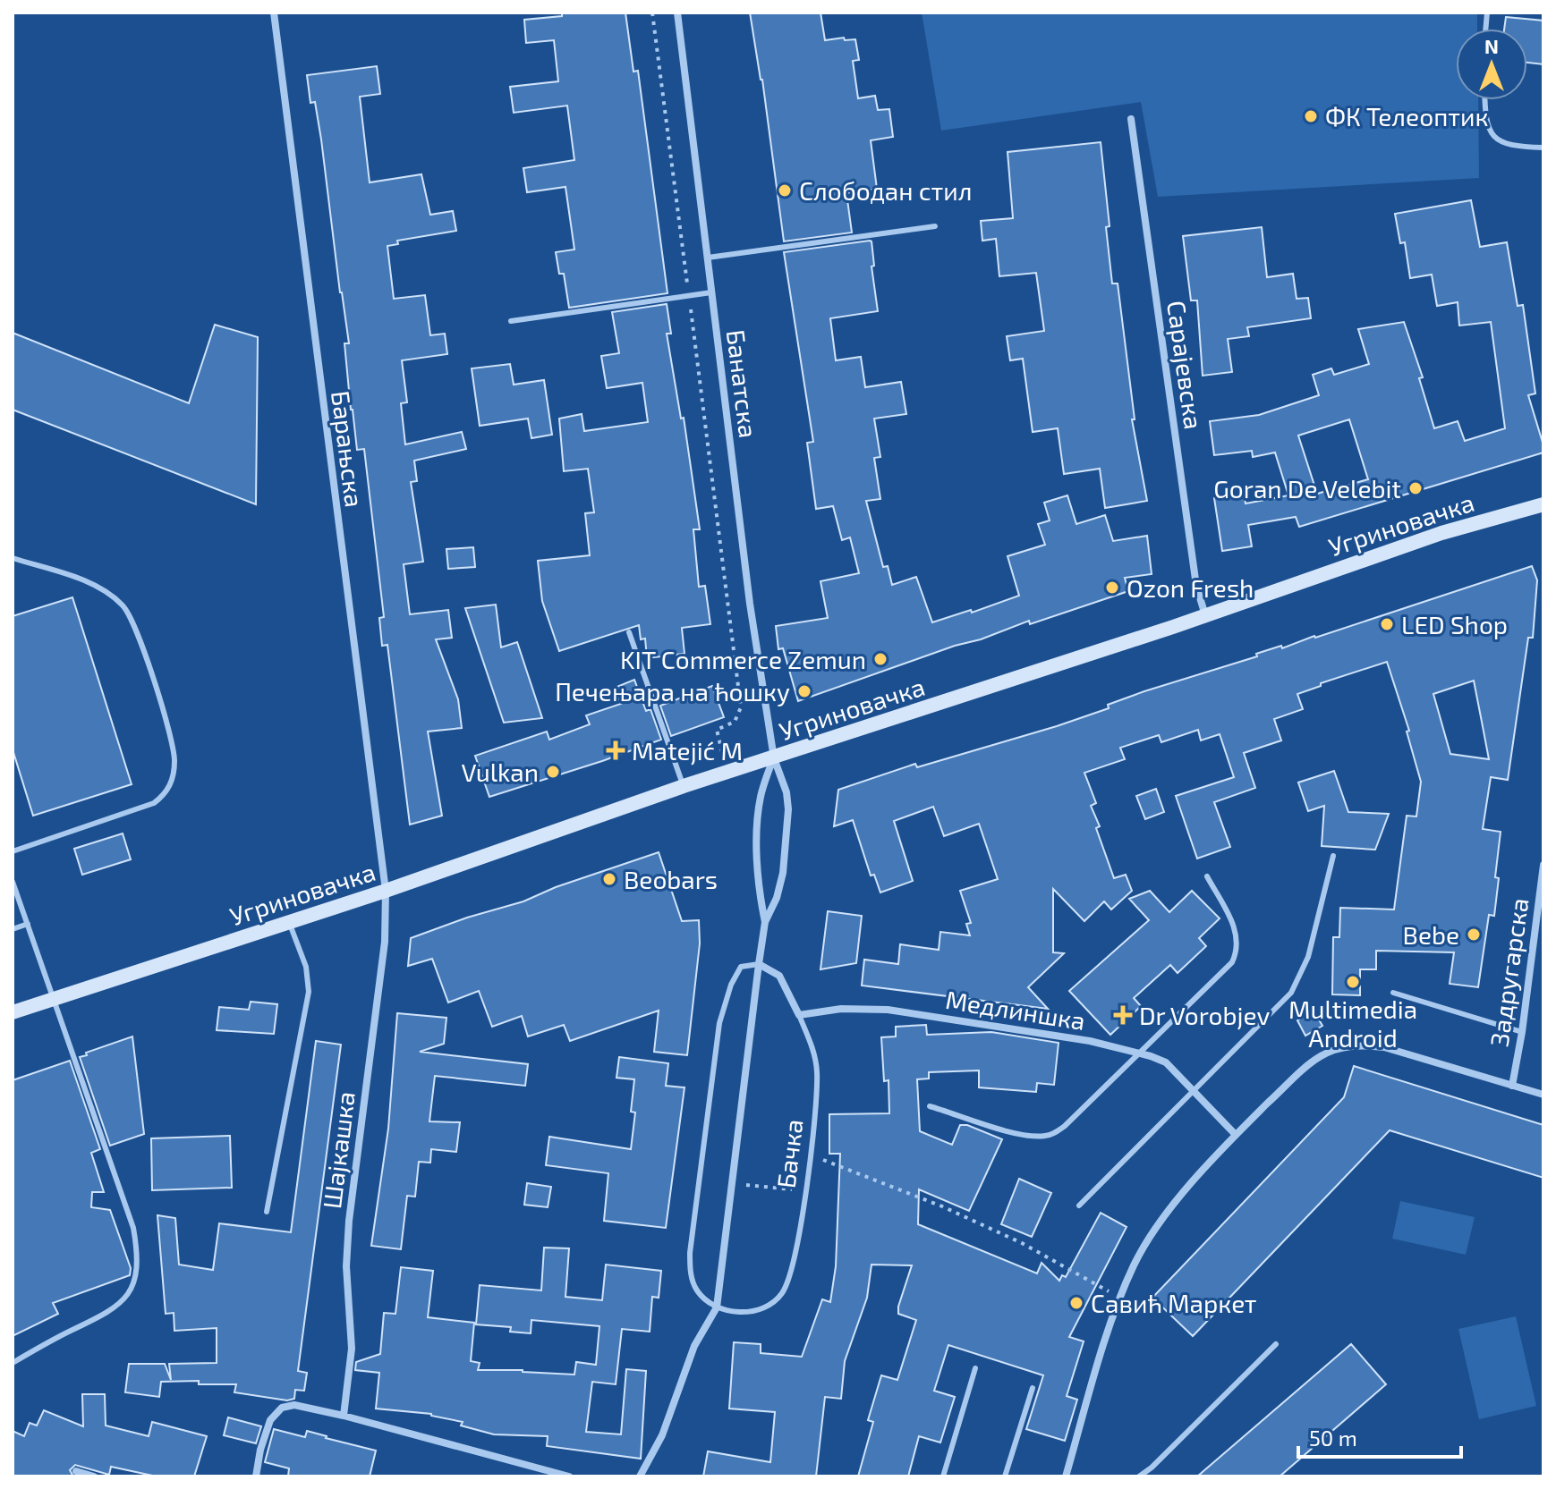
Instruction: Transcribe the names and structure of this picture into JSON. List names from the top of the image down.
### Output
{
  "streets": {
    "main road": ["Угриновачка"],
    "street": [
      "Сарајевска",
      "Банатска",
      "Барањска",
      "Задругарска",
      "Медлиншка",
      "Шајкашка",
      "Бачка"
    ]
  },
  "crossings": [
    ["Сарајевска", "Угриновачка"],
    ["Банатска", "Угриновачка"],
    ["Барањска", "Угриновачка"],
    ["Барањска", "Шајкашка"],
    ["Угриновачка", "Шајкашка"],
    ["Медлиншка", "Бачка"]
  ],
  "places": {
    "other": [
      "ФК Телеоптик",
      "Слободан стил",
      "Goran De Velebit",
      "Ozon Fresh",
      "LED Shop",
      "KIT Commerce Zemun",
      "Печењара на ћошку",
      "Vulkan",
      "Beobars",
      "Bebe",
      "Multimedia Android",
      "Савић Маркет"
    ],
    "health": ["Matejić M", "Dr Vorobjev"]
  },
  "scale_bar": "50 m",
  "north": "top"
}
